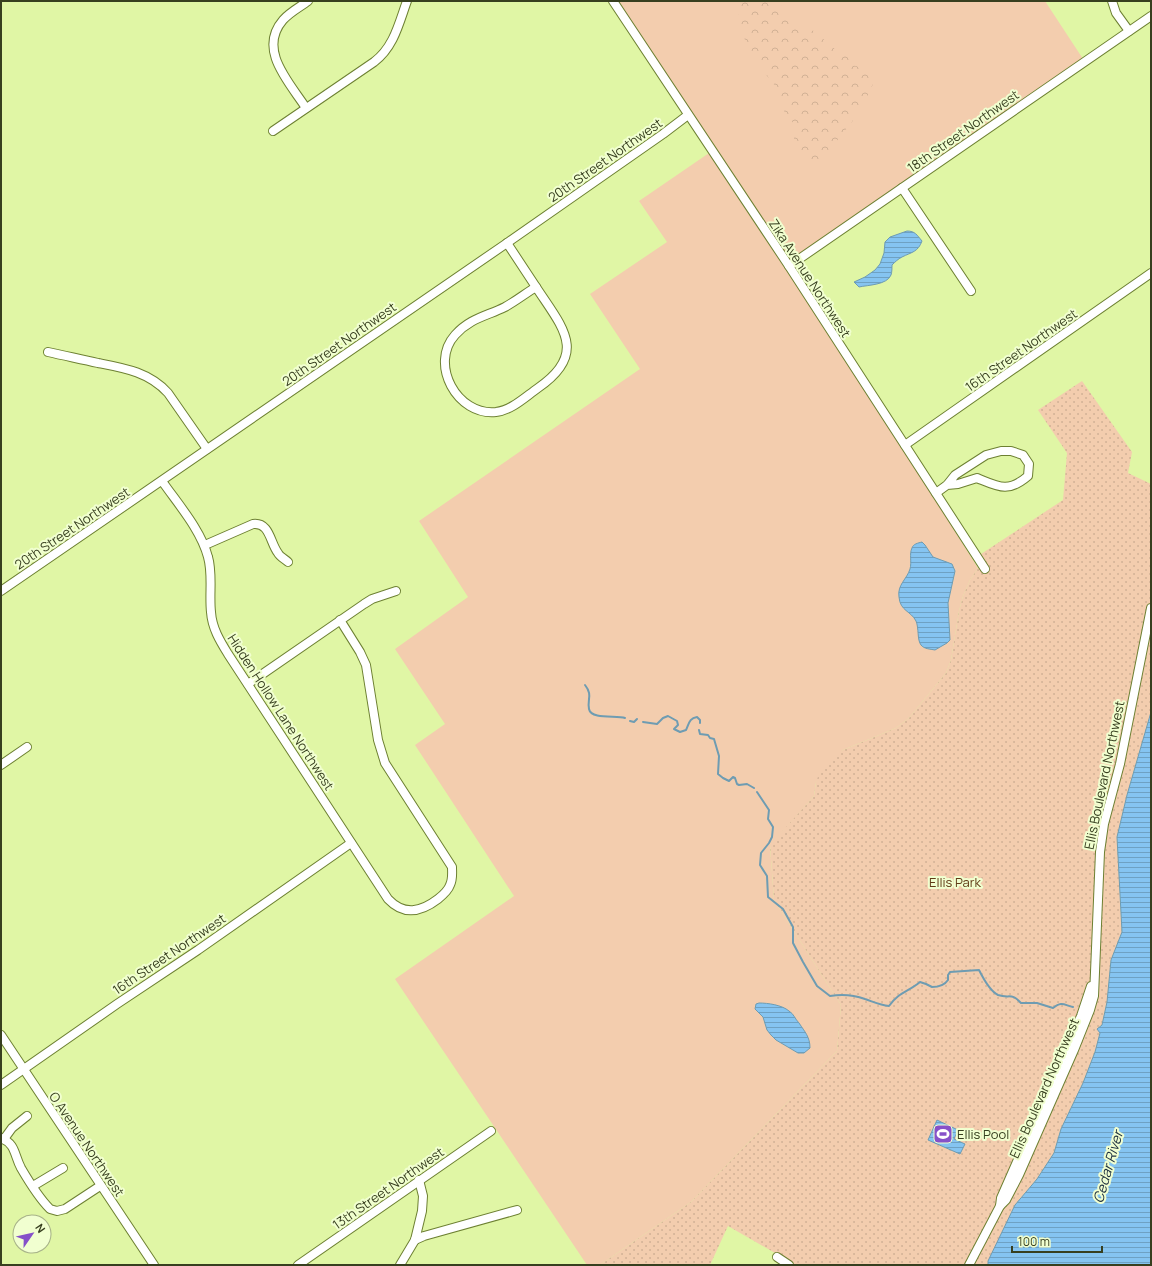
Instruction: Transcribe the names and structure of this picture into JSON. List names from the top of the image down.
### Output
{
  "streets": {
    "street": [
      "18th Street Northwest",
      "20th Street Northwest",
      "Zika Avenue Northwest",
      "16th Street Northwest",
      "Hidden Hollow Lane Northwest",
      "Ellis Boulevard Northwest",
      "O Avenue Northwest",
      "13th Street Northwest"
    ]
  },
  "crossings": [
    ["18th Street Northwest", "Zika Avenue Northwest"],
    ["20th Street Northwest", "Zika Avenue Northwest"],
    ["20th Street Northwest", "Hidden Hollow Lane Northwest"],
    ["Zika Avenue Northwest", "16th Street Northwest"],
    ["16th Street Northwest", "Hidden Hollow Lane Northwest"],
    ["16th Street Northwest", "O Avenue Northwest"]
  ],
  "water": ["Cedar River"],
  "parks": ["Ellis Park"],
  "places": {
    "sports": ["Ellis Pool"]
  },
  "scale_bar": "100 m",
  "north": "top right"
}
